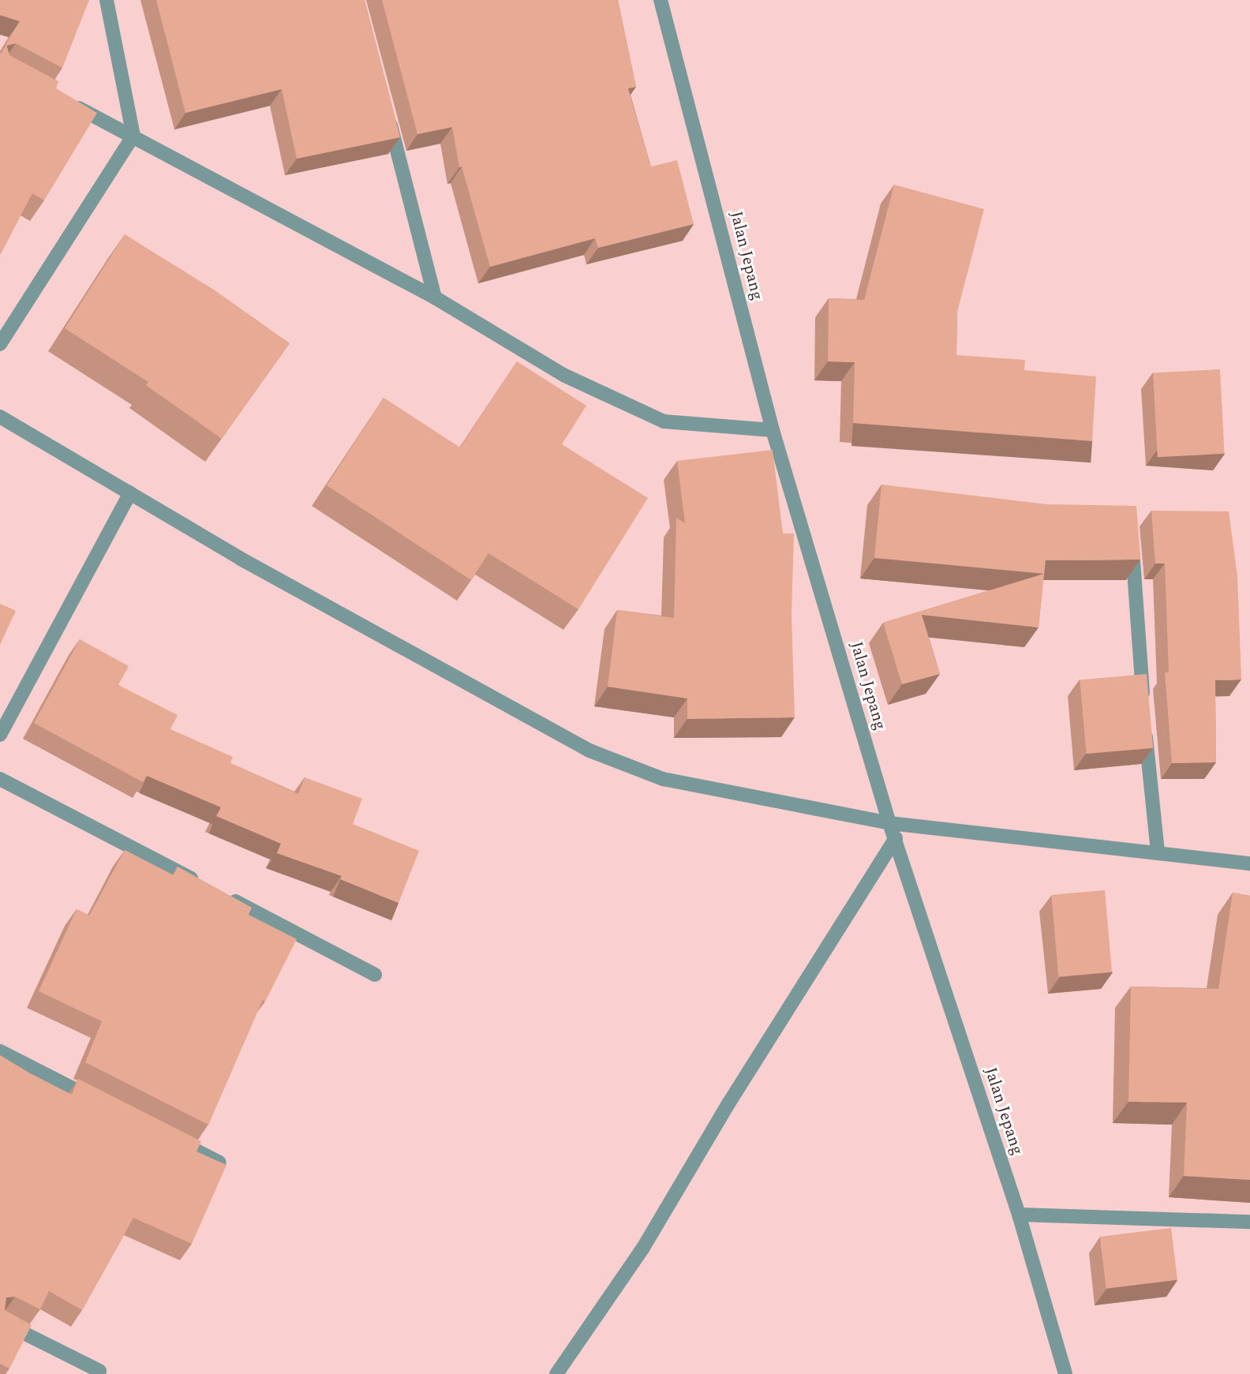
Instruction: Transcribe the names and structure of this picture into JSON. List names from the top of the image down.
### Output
{
  "streets": {
    "street": ["Jalan Jepang"]
  }
}
